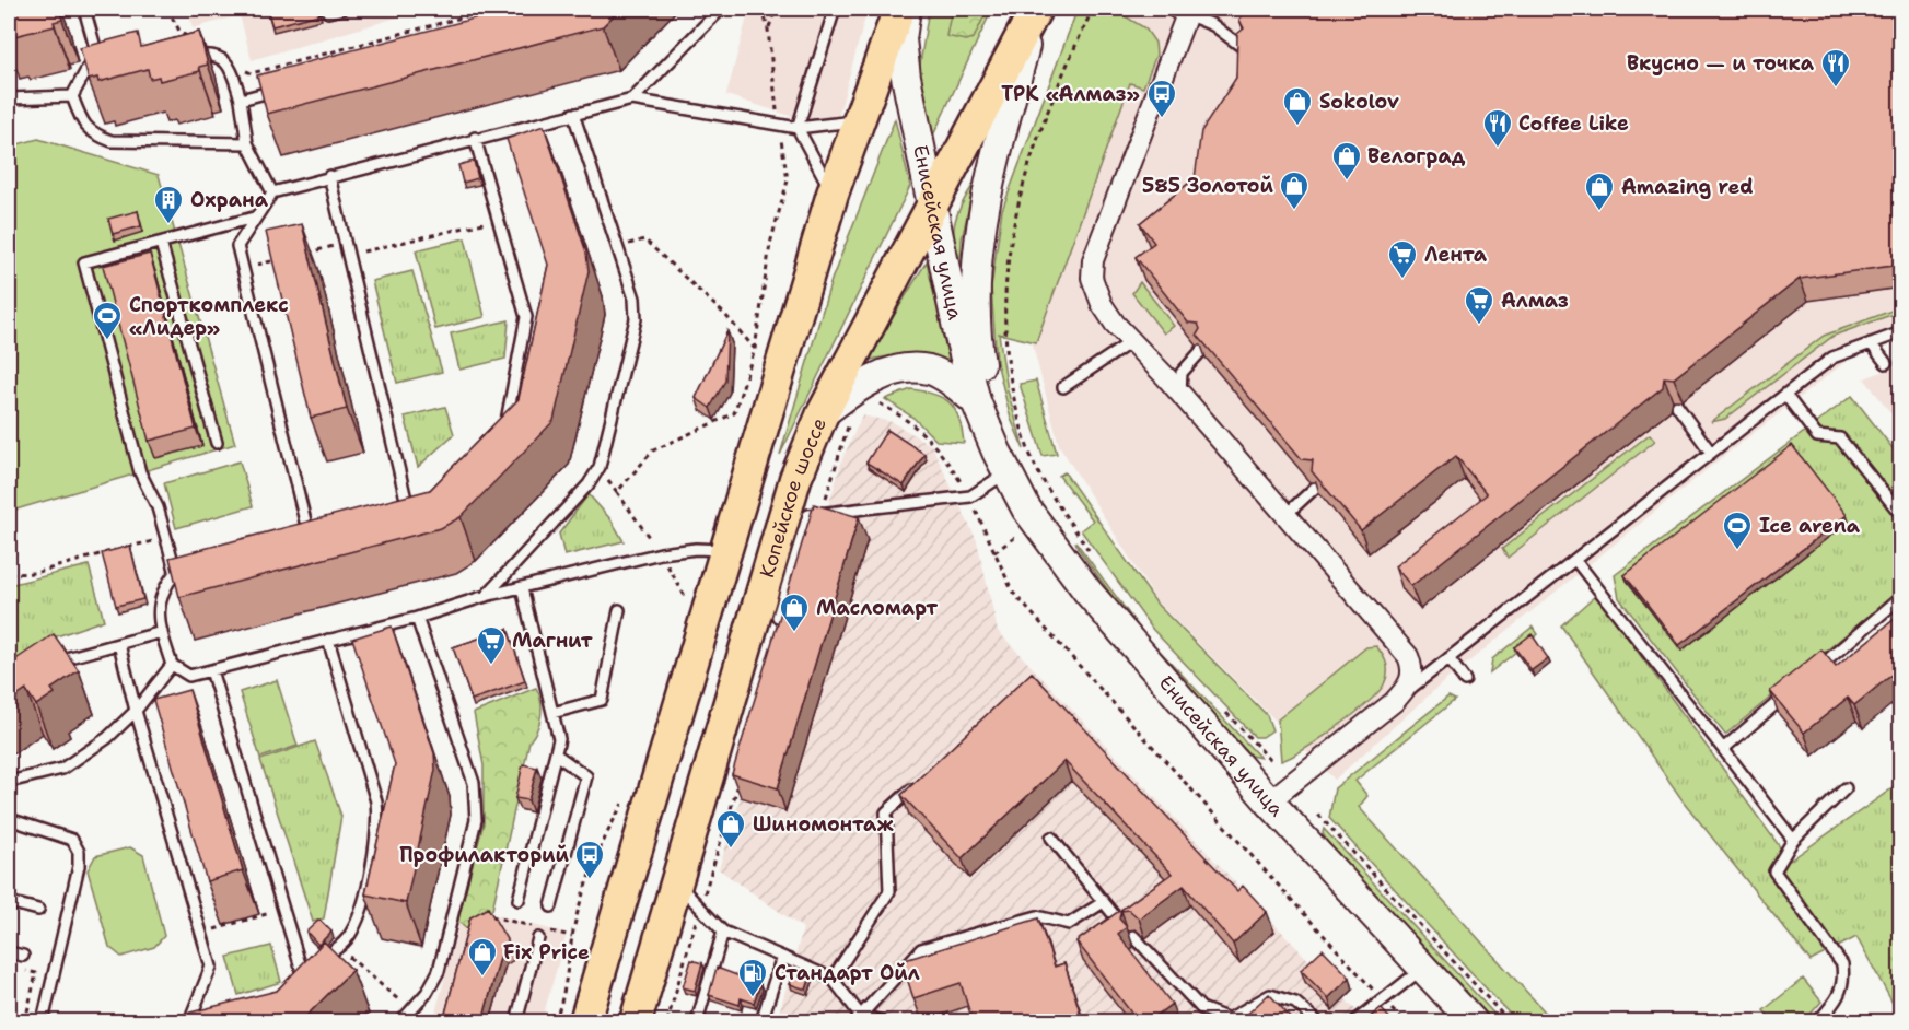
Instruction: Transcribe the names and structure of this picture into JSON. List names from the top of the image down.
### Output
{
  "streets": {
    "main road": ["Копейское шоссе"],
    "street": ["Енисейская улица"]
  },
  "crossings": [
    ["Енисейская улица", "Копейское шоссе"]
  ],
  "places": {
    "restaurant": ["Вкусно — и точка", "Coffee Like"],
    "bus stop": ["ТРК «Алмаз»", "Профилакторий"],
    "shop": [
      "Sokolov",
      "Велоград",
      "585 Золотой",
      "Amazing red",
      "Масломарт",
      "Шиномонтаж",
      "Fix Price"
    ],
    "building": ["Охрана"],
    "supermarket": ["Лента", "Алмаз", "Магнит"],
    "sports": ["Спорткомплекс «Лидер»", "Ice arena"],
    "fuel station": ["Стандарт Ойл"]
  }
}
